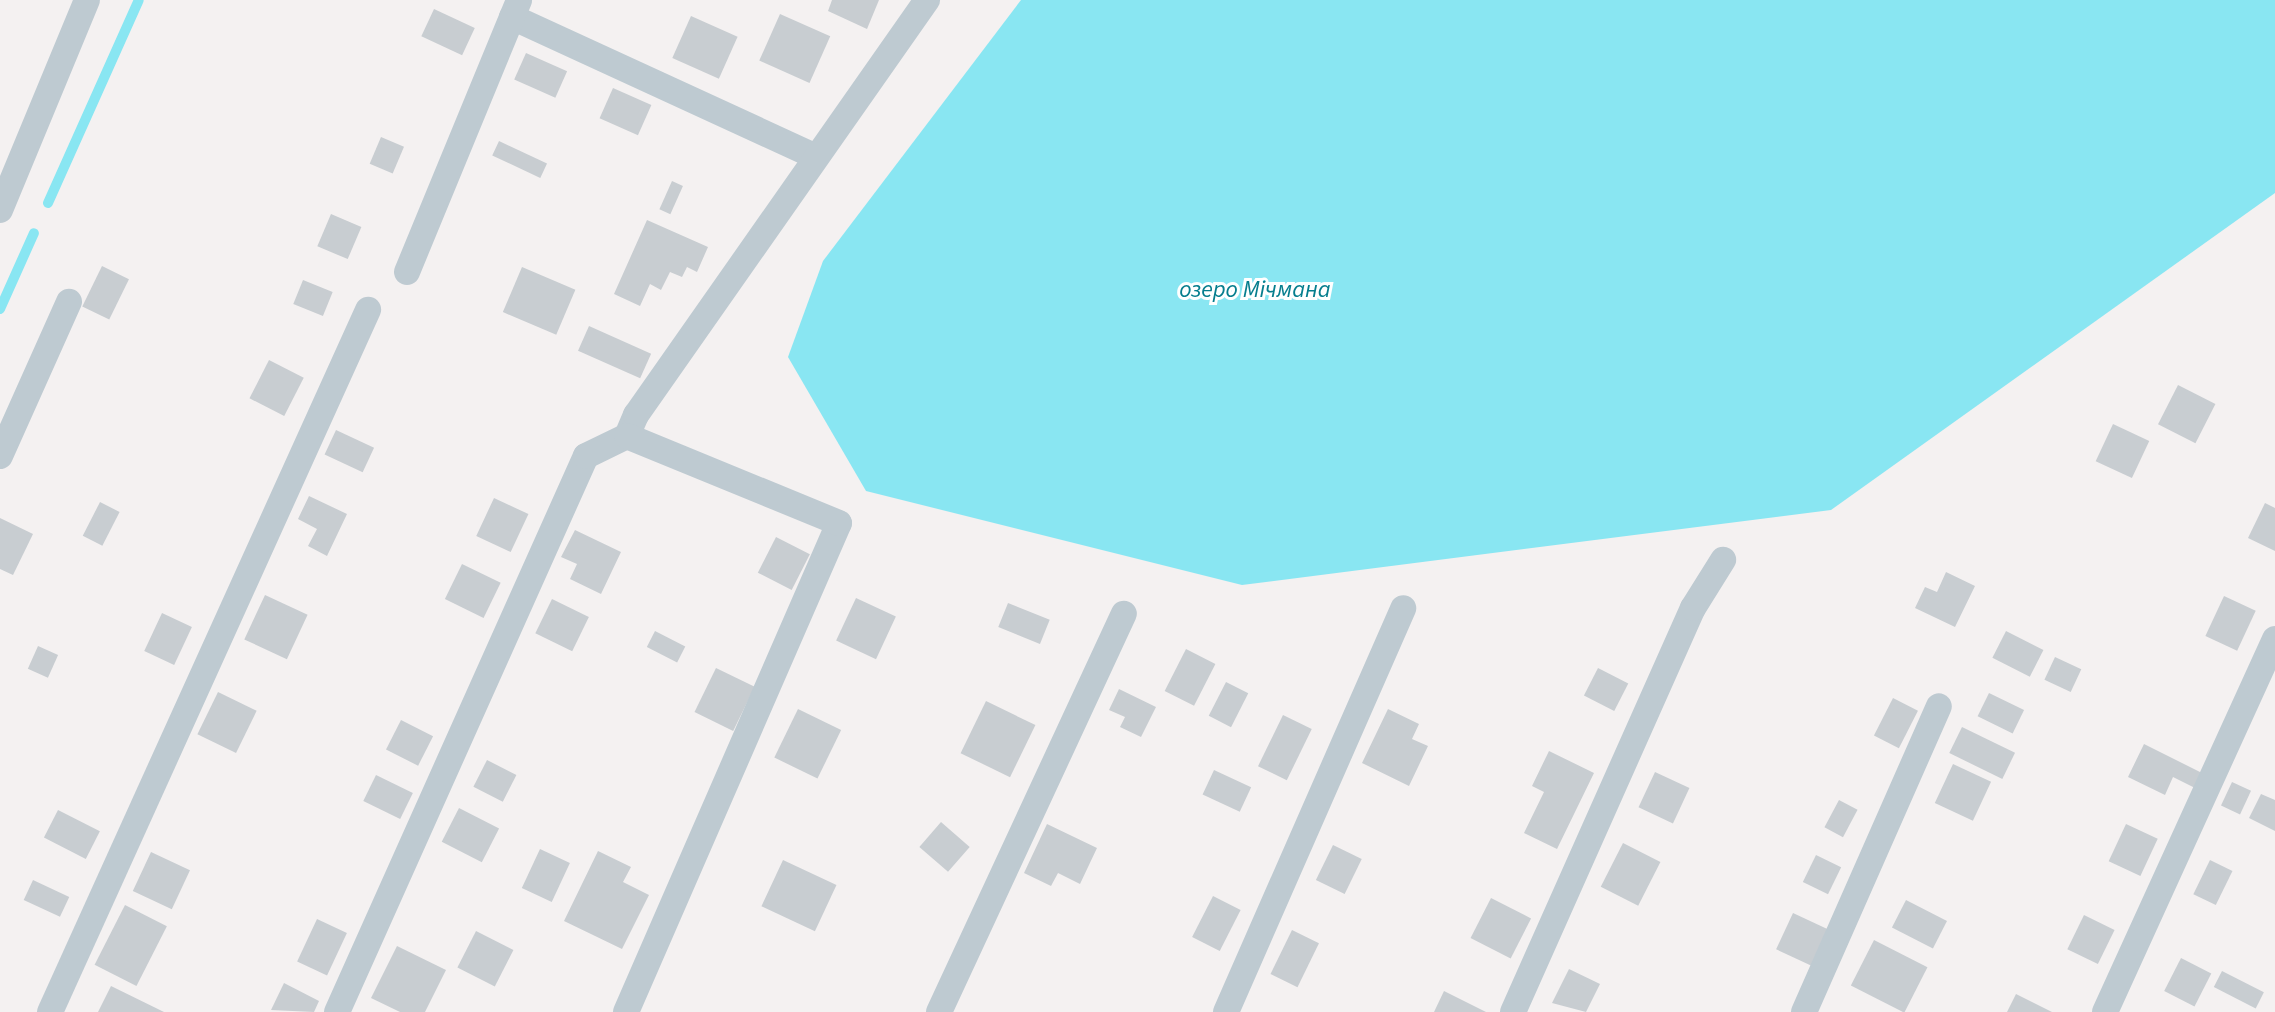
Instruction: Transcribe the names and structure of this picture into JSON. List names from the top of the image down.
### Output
{
  "water": ["озеро Мічмана"]
}
